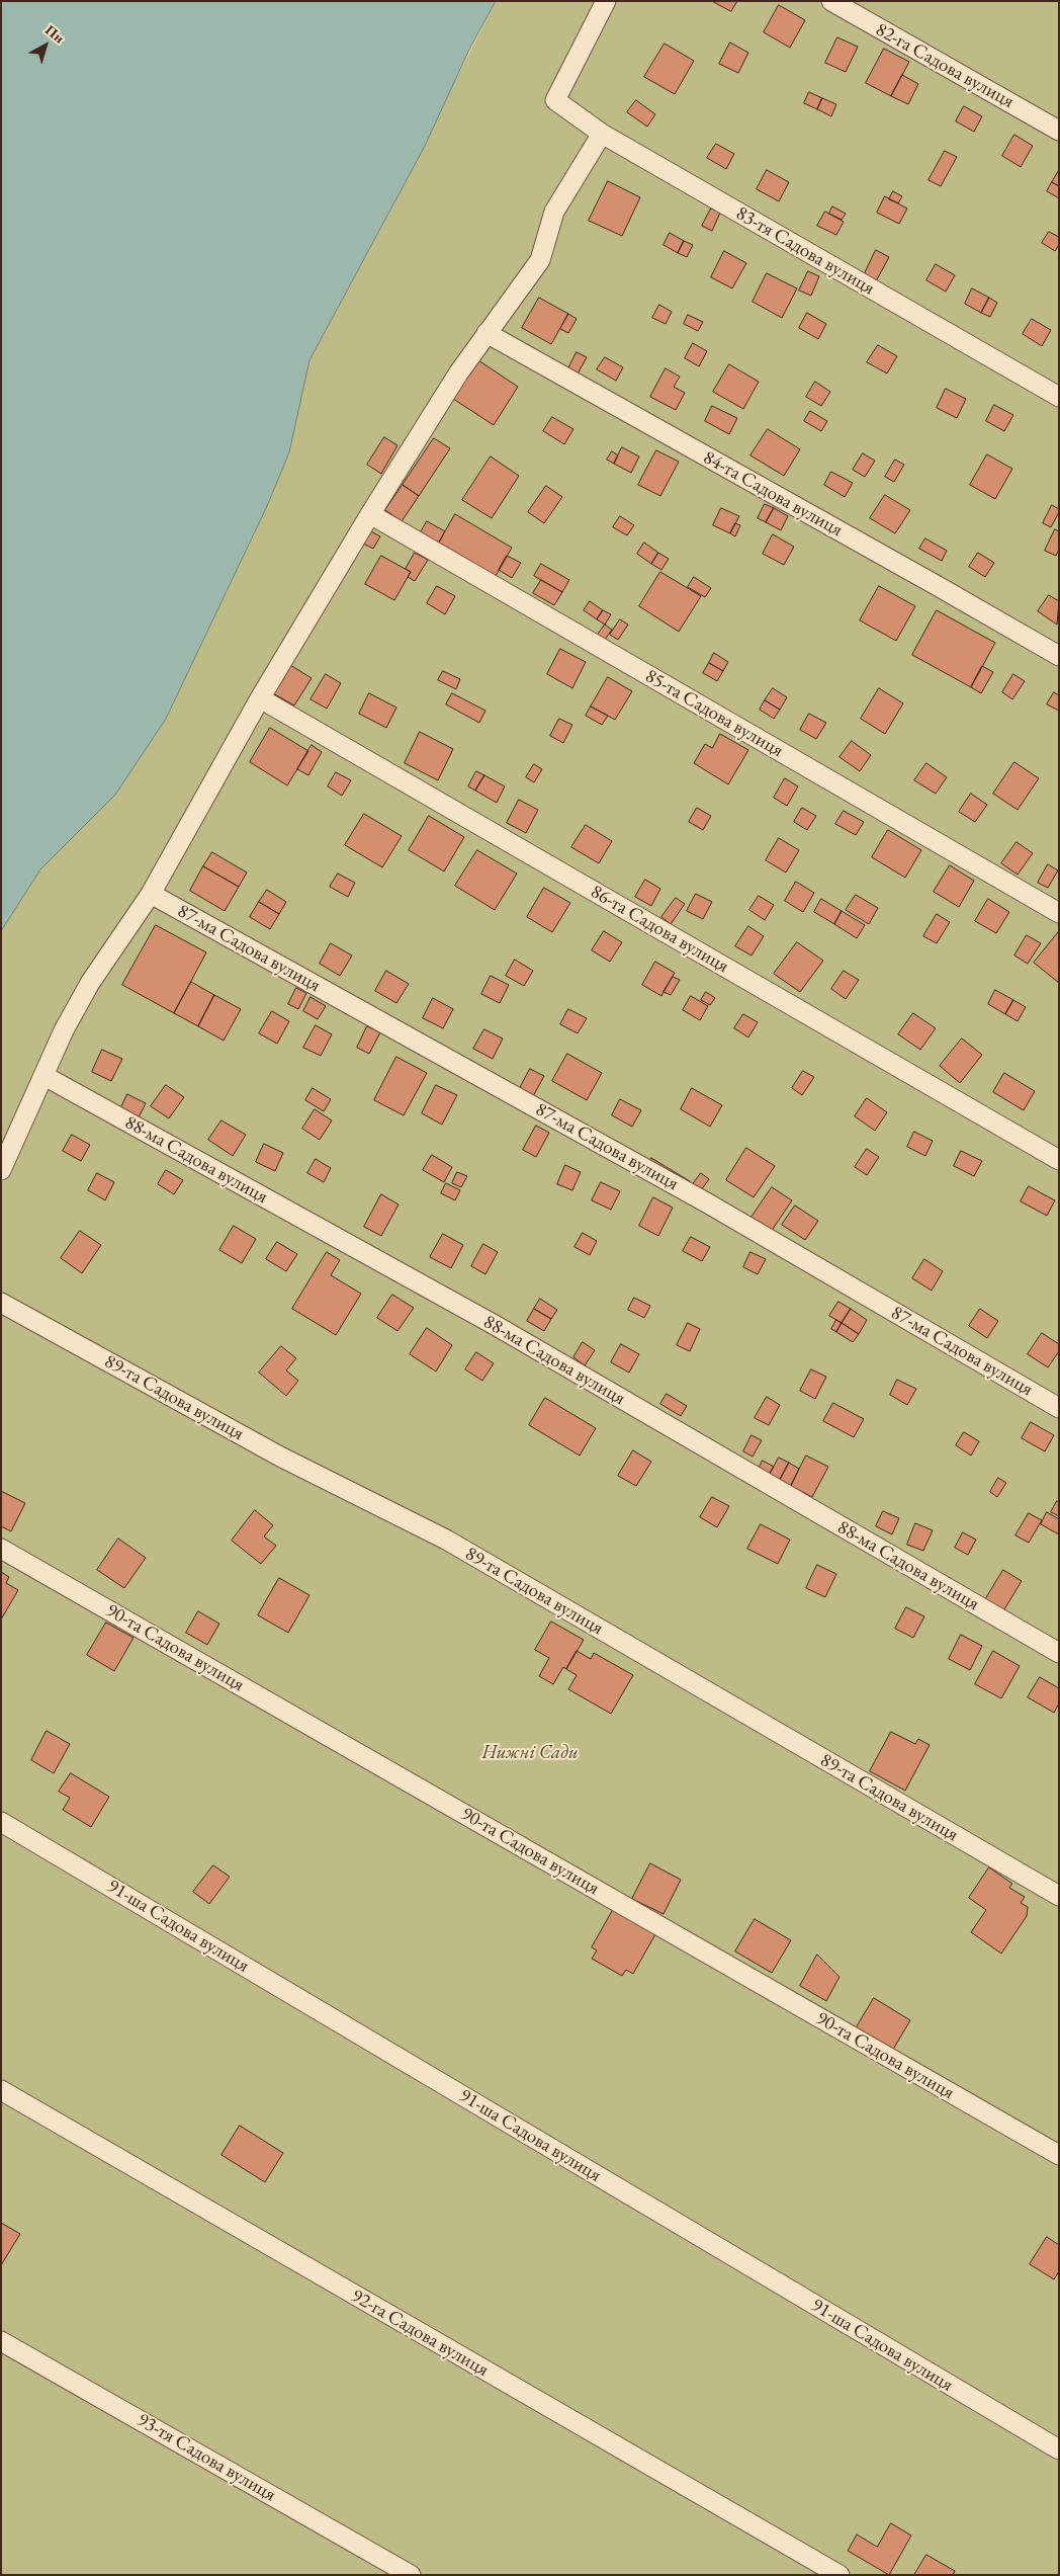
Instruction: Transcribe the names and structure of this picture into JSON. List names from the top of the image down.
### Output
{
  "streets": {
    "street": [
      "82-га Садова вулиця",
      "83-тя Садова вулиця",
      "84-та Садова вулиця",
      "85-та Садова вулиця",
      "86-та Садова вулиця",
      "87-ма Садова вулиця",
      "88-ма Садова вулиця",
      "89-та Садова вулиця",
      "90-та Садова вулиця",
      "91-ша Садова вулиця",
      "92-га Садова вулиця",
      "93-тя Садова вулиця"
    ]
  },
  "parks": ["Нижні Сади"],
  "north": "top right"
}
